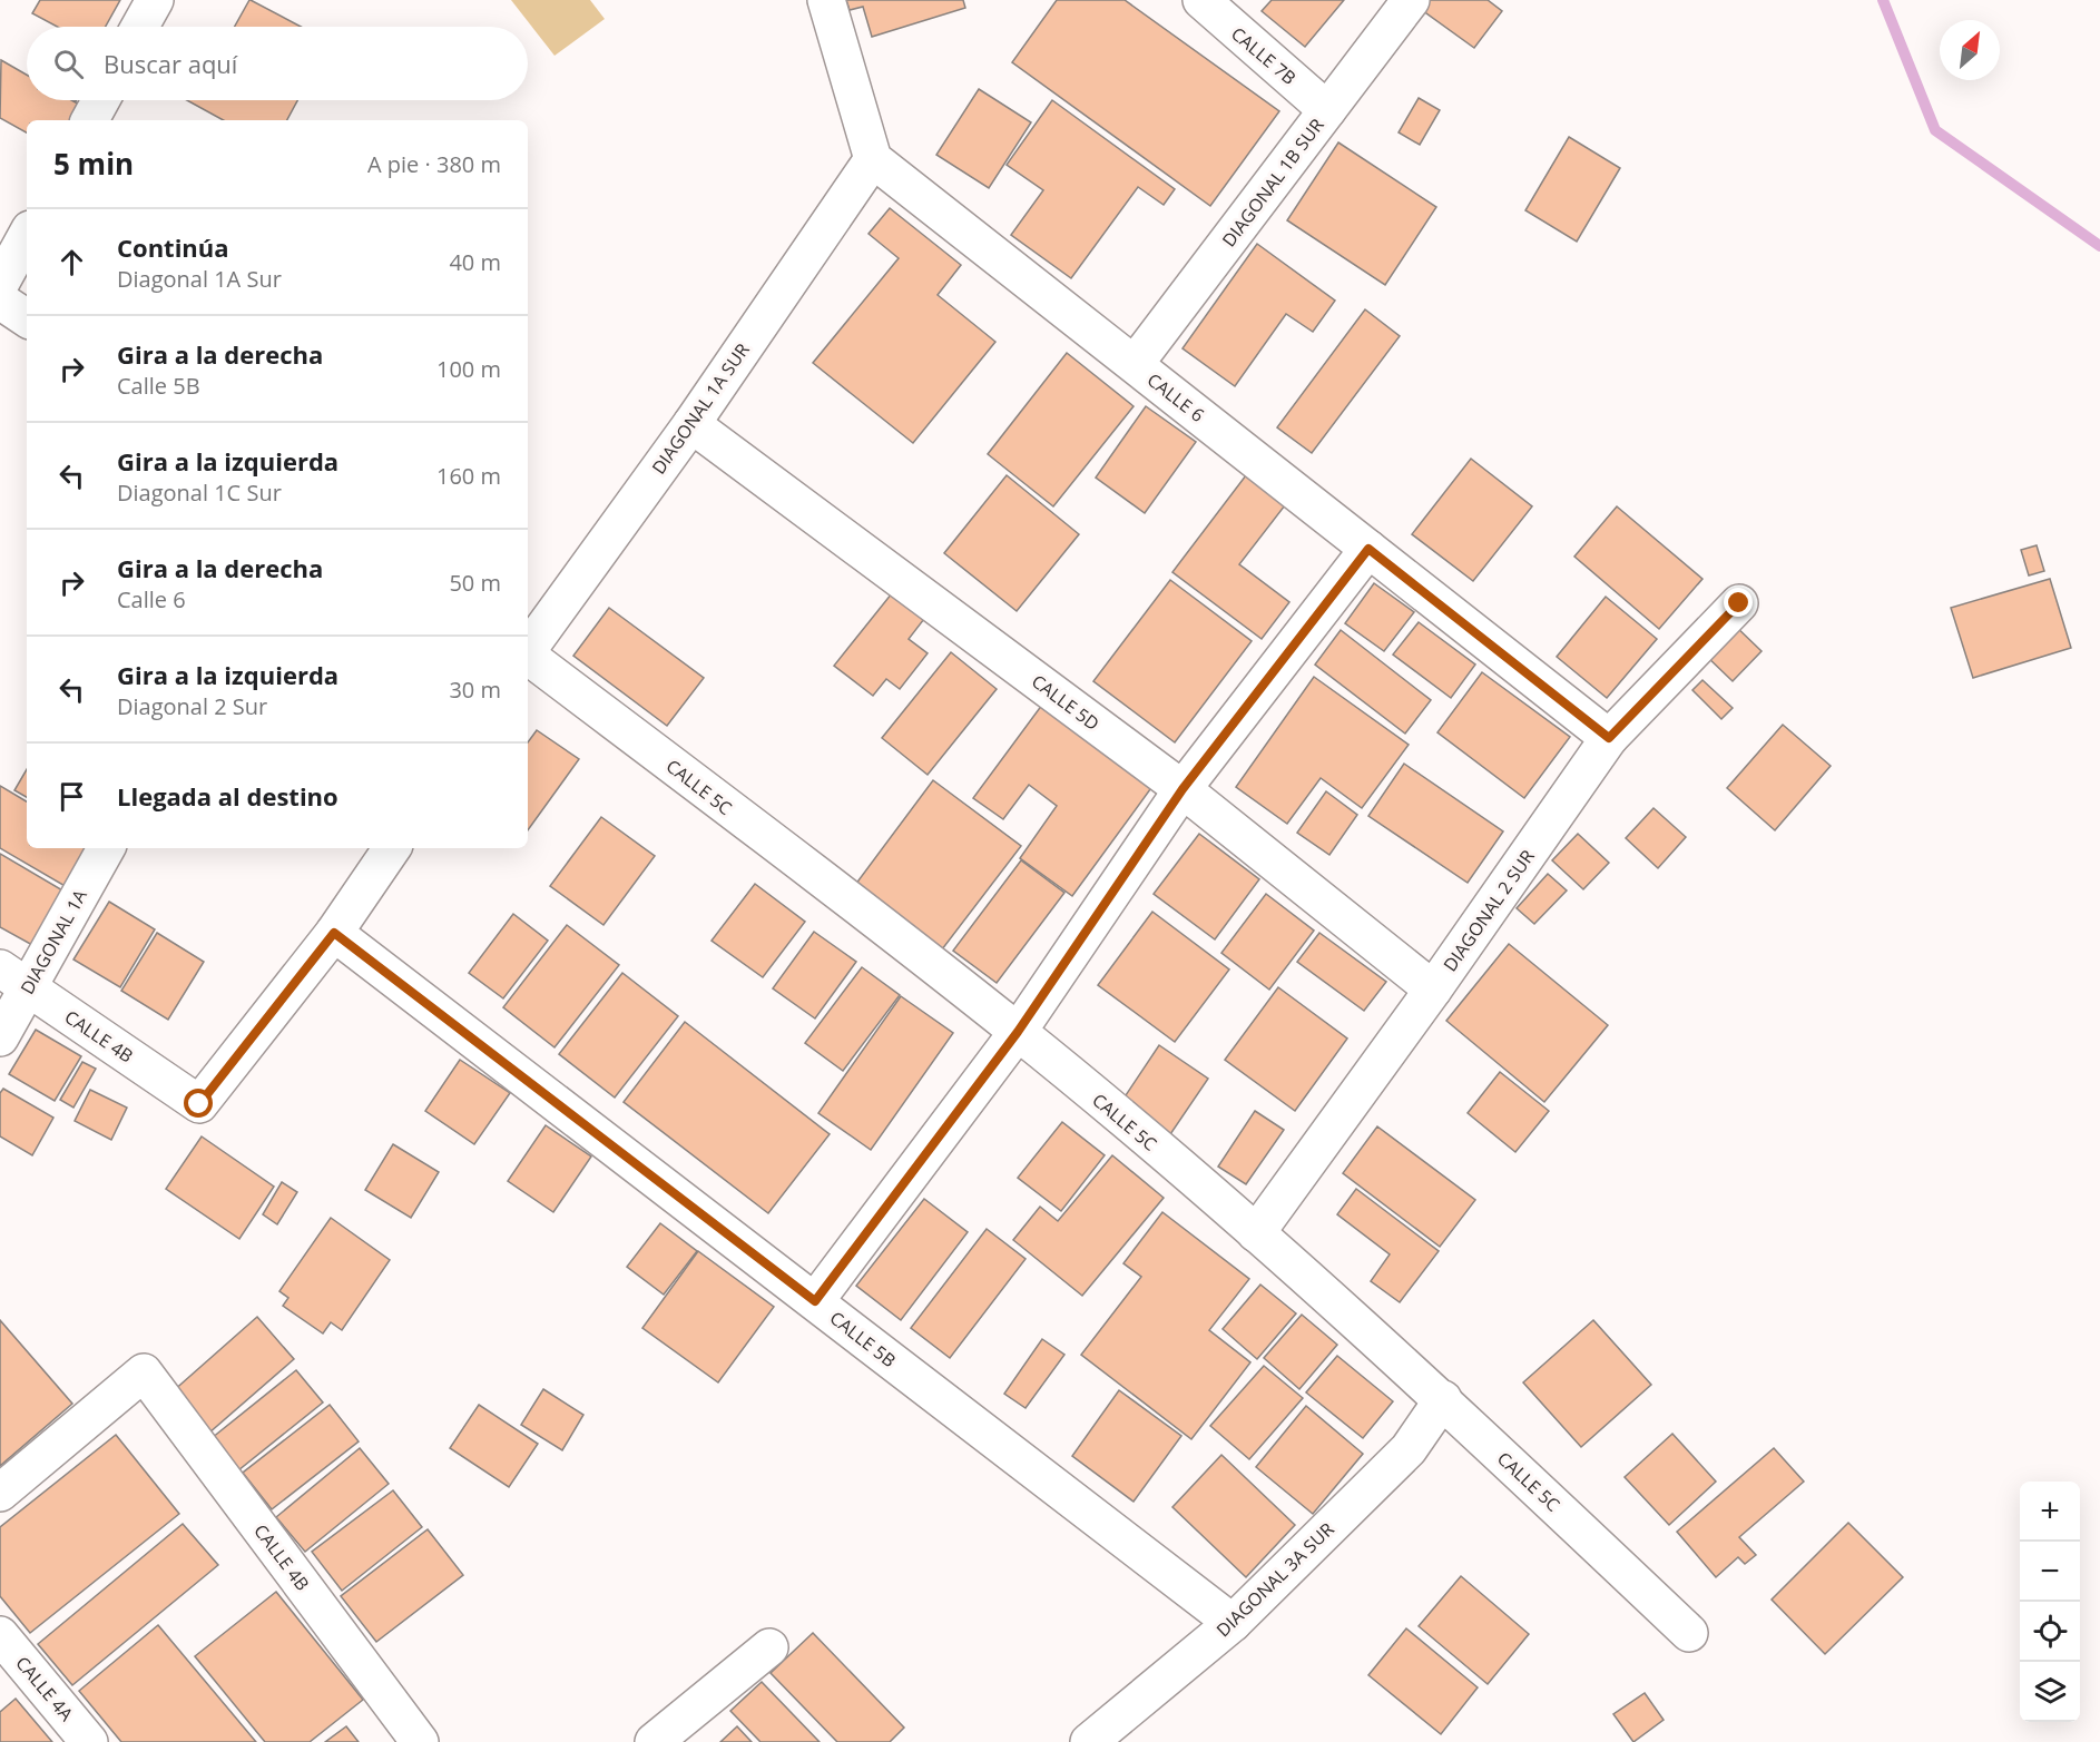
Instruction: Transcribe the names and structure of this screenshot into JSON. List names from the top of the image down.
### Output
{
  "streets": {
    "street": [
      "CALLE 7B",
      "DIAGONAL 1B SUR",
      "CALLE 6",
      "DIAGONAL 1A SUR",
      "CALLE 5D",
      "CALLE 5C",
      "DIAGONAL 2 SUR",
      "DIAGONAL 1A",
      "CALLE 4B",
      "CALLE 5B",
      "DIAGONAL 3A SUR",
      "CALLE 4A"
    ]
  },
  "crossings": [
    ["CALLE 7B", "DIAGONAL 1B SUR"],
    ["DIAGONAL 1B SUR", "CALLE 6"],
    ["CALLE 6", "DIAGONAL 1A SUR"],
    ["CALLE 6", "DIAGONAL 2 SUR"],
    ["DIAGONAL 1A SUR", "CALLE 5D"],
    ["CALLE 5D", "DIAGONAL 2 SUR"],
    ["CALLE 5C", "DIAGONAL 2 SUR"],
    ["CALLE 5C", "DIAGONAL 3A SUR"],
    ["DIAGONAL 1A", "CALLE 4B"],
    ["CALLE 4B", "CALLE 5B"],
    ["CALLE 5B", "DIAGONAL 3A SUR"]
  ],
  "north": "top right",
  "page": {
    "search": "Buscar aquí",
    "heading": ["5 min", "A pie · 380 m"],
    "list": [
      ["Continúa", "Diagonal 1A Sur", "40 m"],
      ["Gira a la derecha", "Calle 5B", "100 m"],
      ["Gira a la izquierda", "Diagonal 1C Sur", "160 m"],
      ["Gira a la derecha", "Calle 6", "50 m"],
      ["Gira a la izquierda", "Diagonal 2 Sur", "30 m"],
      "Llegada al destino"
    ],
    "map_buttons": ["+", "−"]
  }
}
